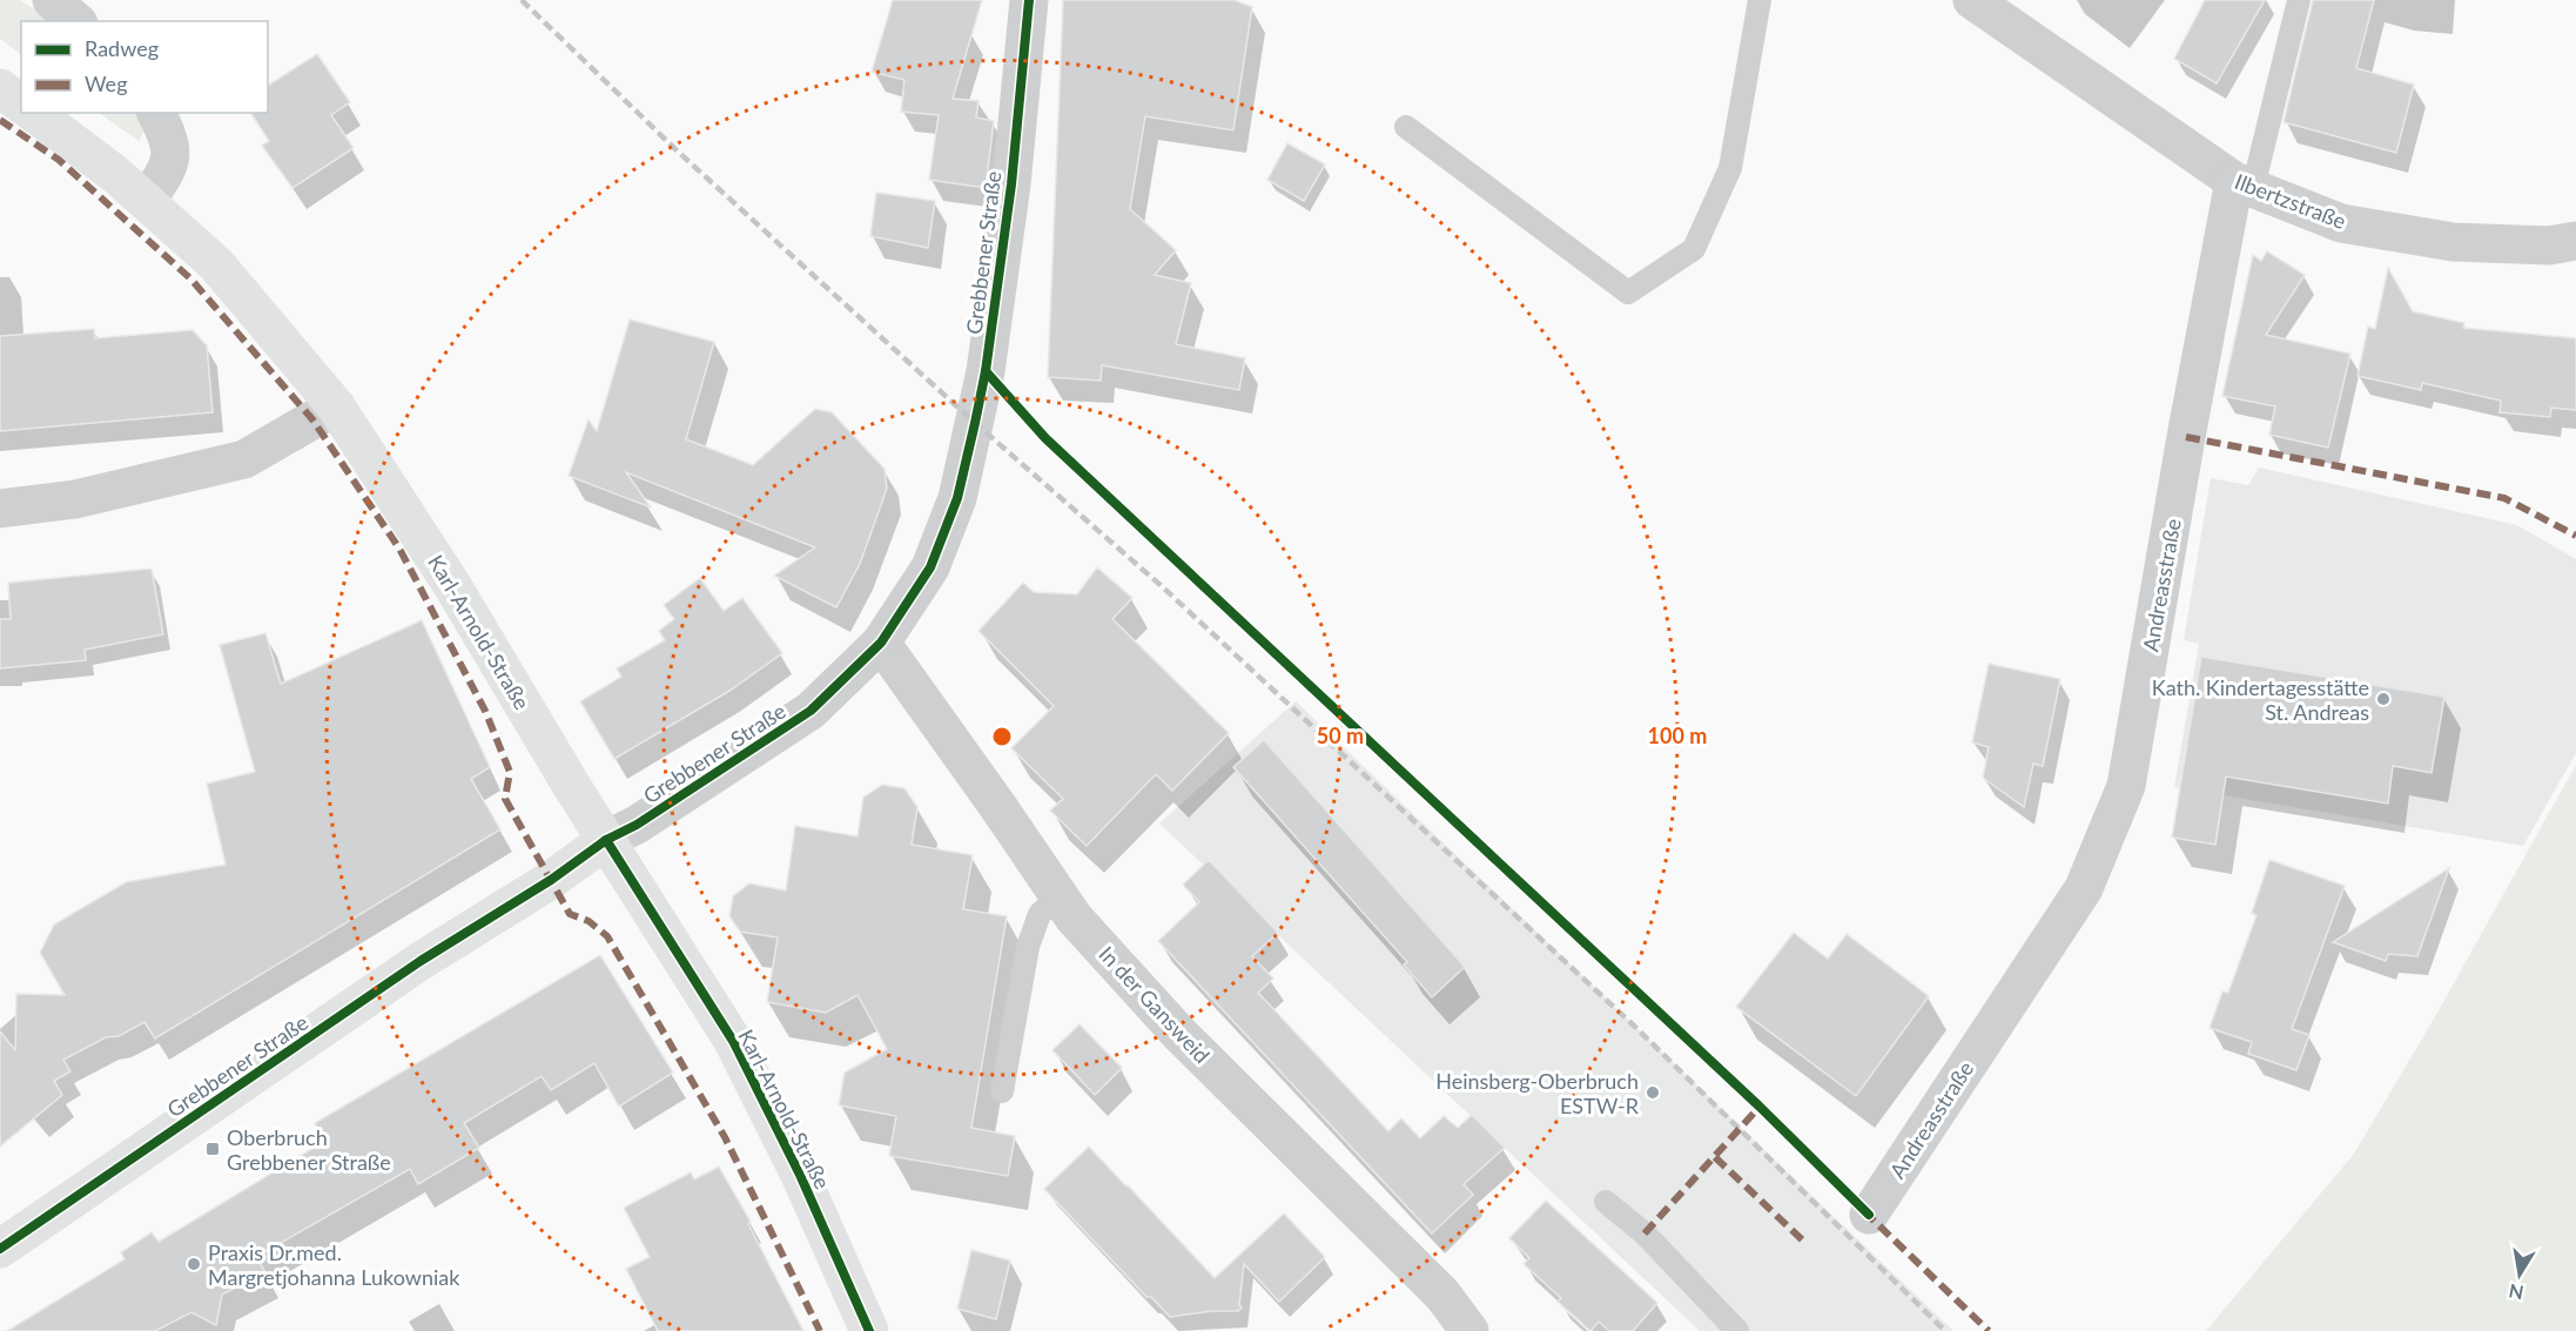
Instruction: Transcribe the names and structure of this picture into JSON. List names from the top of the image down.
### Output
{
  "streets": {
    "main road": ["Grebbener Straße", "Karl-Arnold-Straße"],
    "street": ["Ilbertzstraße", "Andreasstraße", "In der Gansweid"]
  },
  "crossings": [
    ["Ilbertzstraße", "Andreasstraße"],
    ["Grebbener Straße", "Karl-Arnold-Straße"],
    ["Grebbener Straße", "In der Gansweid"]
  ],
  "places": {
    "other": ["Kath. Kindertagesstätte St. Andreas", "Heinsberg-Oberbruch ESTW-R", "Praxis Dr.med. Margretjohanna Lukowniak"],
    "transit": ["Oberbruch Grebbener Straße"]
  },
  "legend": ["Radweg", "Weg"],
  "north": "bottom",
  "rings": ["50 m", "100 m"]
}
